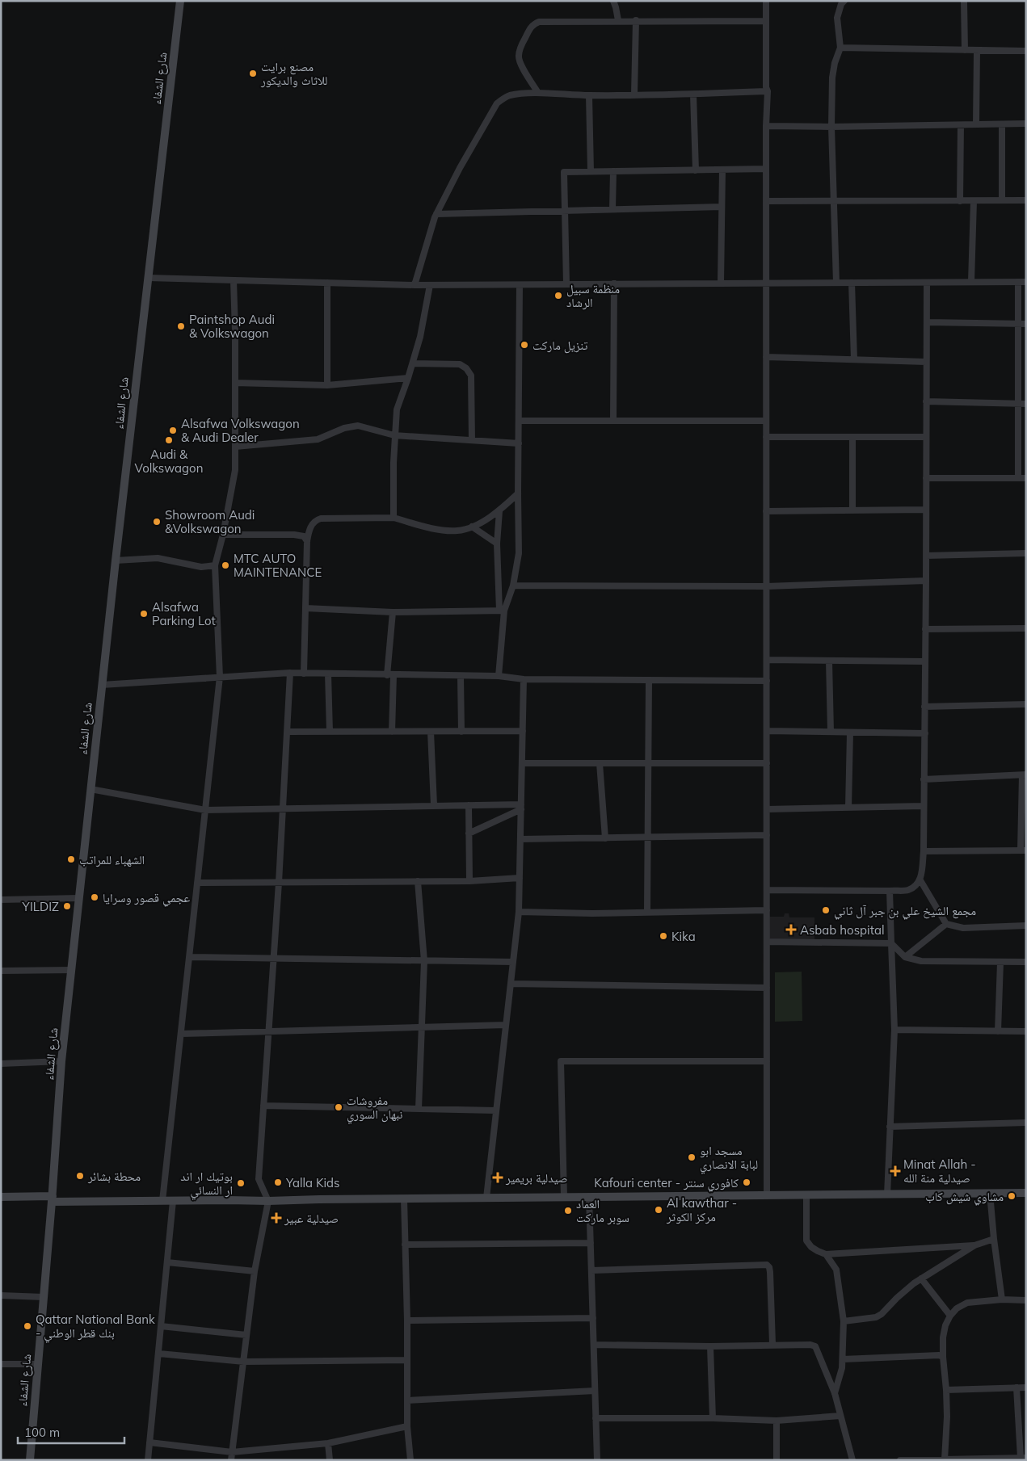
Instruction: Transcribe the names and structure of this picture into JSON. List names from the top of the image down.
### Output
{
  "streets": {
    "street": ["شارع الشفاء"]
  },
  "places": {
    "other": [
      "مصنع برايت للاثاث والديكور",
      "منظمة سبيل الرشاد",
      "Paintshop Audi & Volkswagon",
      "تنزيل ماركت",
      "Alsafwa Volkswagon & Audi Dealer",
      "Audi & Volkswagon",
      "Showroom Audi &Volkswagon",
      "MTC AUTO MAINTENANCE",
      "Alsafwa Parking Lot",
      "الشهباء للمراتب",
      "عجمي قصور وسرايا",
      "YILDIZ",
      "مجمع الشيخ علي بن جبر آل ثاني",
      "Kika",
      "مفروشات نبهان السوري",
      "مسجد ابو لبابة الانصاري",
      "محطة بشائر",
      "Yalla Kids",
      "Kafouri center - كافوري سنتر",
      "بوتيك ار اند ار النسائي",
      "مشاوي شيش كاب",
      "Al kawthar - مركز الكوثر",
      "العماد سوبر ماركت",
      "Qattar National Bank - بنك قطر الوطني"
    ],
    "health": [
      "Asbab hospital",
      "Minat Allah - صيدلية منة الله",
      "صيدلية بريمير",
      "صيدلية عبير"
    ]
  },
  "scale_bar": "100 m"
}
